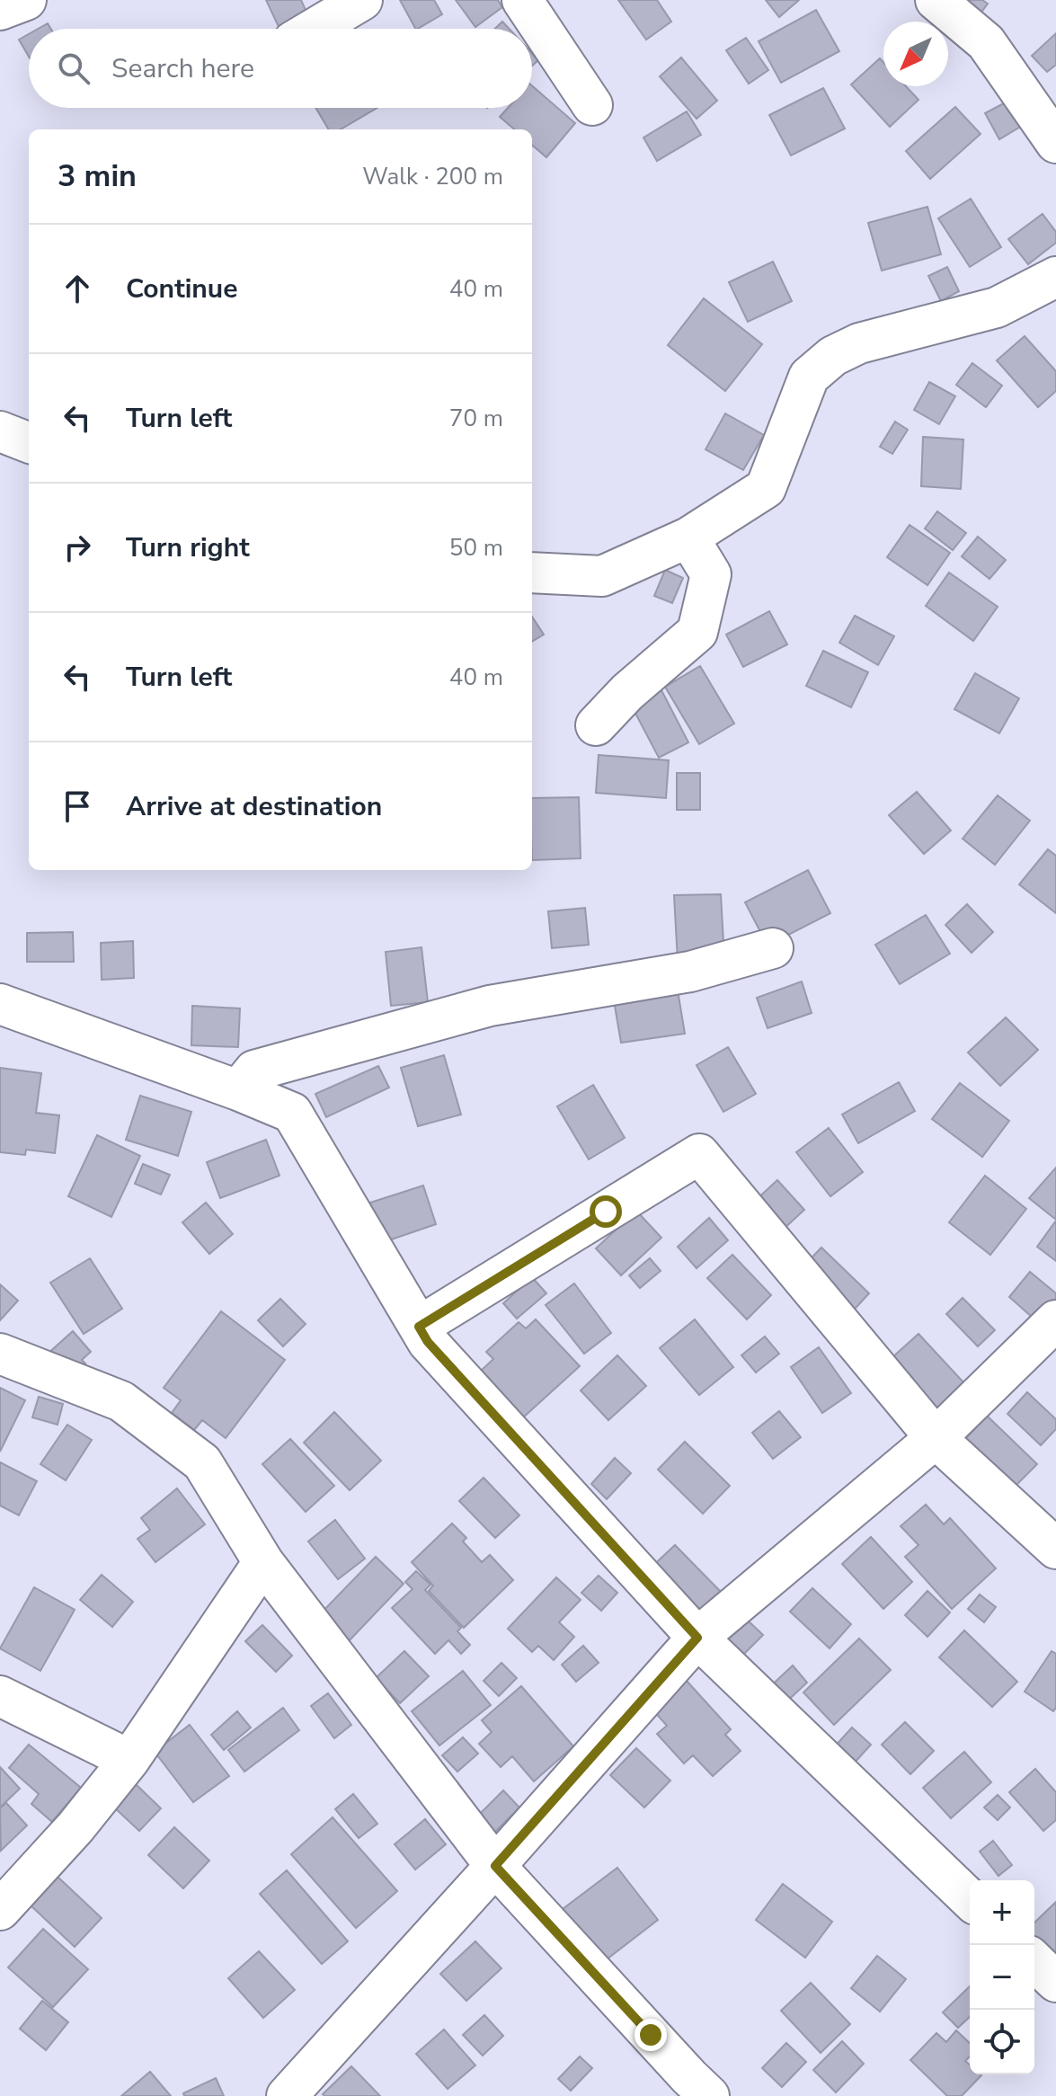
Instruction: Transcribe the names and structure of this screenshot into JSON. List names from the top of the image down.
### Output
{
  "north": "bottom left",
  "page": {
    "search": "Search here",
    "heading": ["3 min", "Walk · 200 m"],
    "list": [
      ["Continue", "40 m"],
      ["Turn left", "70 m"],
      ["Turn right", "50 m"],
      ["Turn left", "40 m"],
      "Arrive at destination"
    ],
    "map_buttons": ["+", "−"]
  }
}
